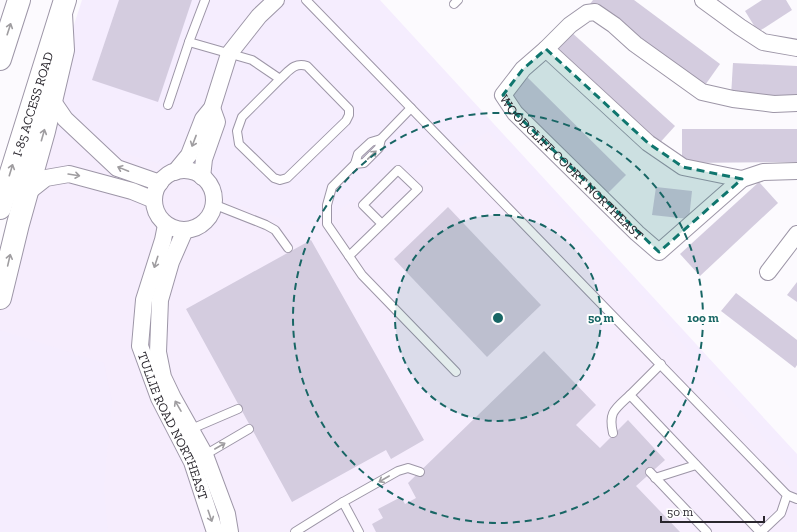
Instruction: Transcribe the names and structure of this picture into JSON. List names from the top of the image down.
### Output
{
  "streets": {
    "main road": ["I-85 ACCESS ROAD"],
    "street": ["WOODCLIFF COURT NORTHEAST", "TULLIE ROAD NORTHEAST"]
  },
  "scale_bar": "50 m",
  "rings": ["50 m", "100 m"]
}
